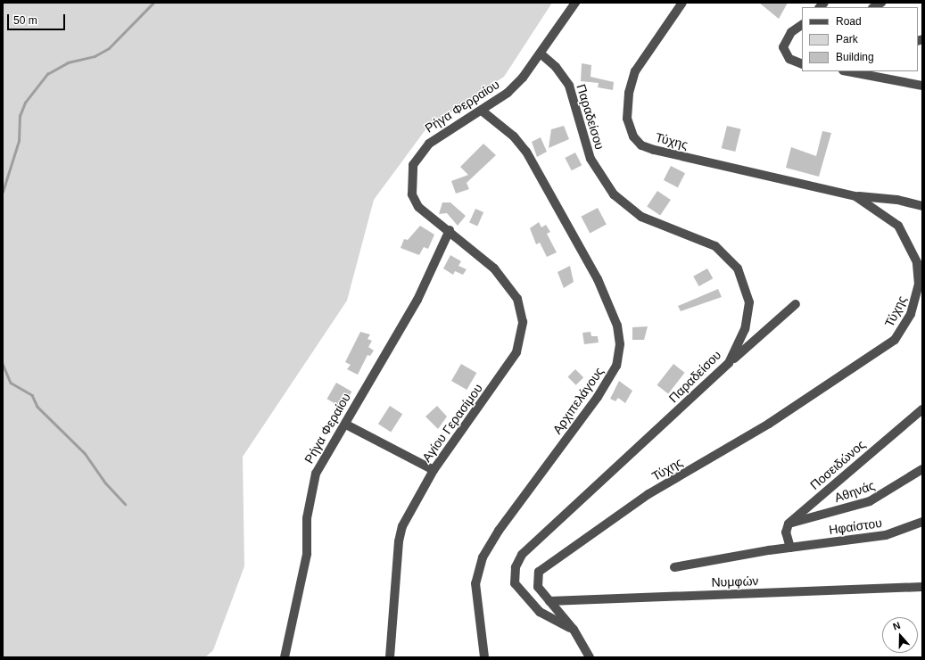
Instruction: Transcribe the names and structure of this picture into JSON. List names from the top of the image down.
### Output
{
  "streets": {
    "street": [
      "Ρήγα Φερραίου",
      "Παραδείσου",
      "Τύχης",
      "Αρχιπελάγους",
      "Αγίου Γερασίμου",
      "Ρήγα Φεραίου",
      "Ποσειδώνος",
      "Αθηνάς",
      "Ηφαίστου",
      "Νυμφών"
    ]
  },
  "crossings": [
    ["Ρήγα Φερραίου", "Παραδείσου"],
    ["Ρήγα Φερραίου", "Αρχιπελάγους"],
    ["Ρήγα Φερραίου", "Αγίου Γερασίμου"],
    ["Ρήγα Φερραίου", "Ρήγα Φεραίου"],
    ["Παραδείσου", "Τύχης"],
    ["Τύχης", "Νυμφών"],
    ["Αγίου Γερασίμου", "Ρήγα Φεραίου"],
    ["Ποσειδώνος", "Αθηνάς"]
  ],
  "legend": ["Road", "Park", "Building"],
  "scale_bar": "50 m",
  "north": "top"
}
